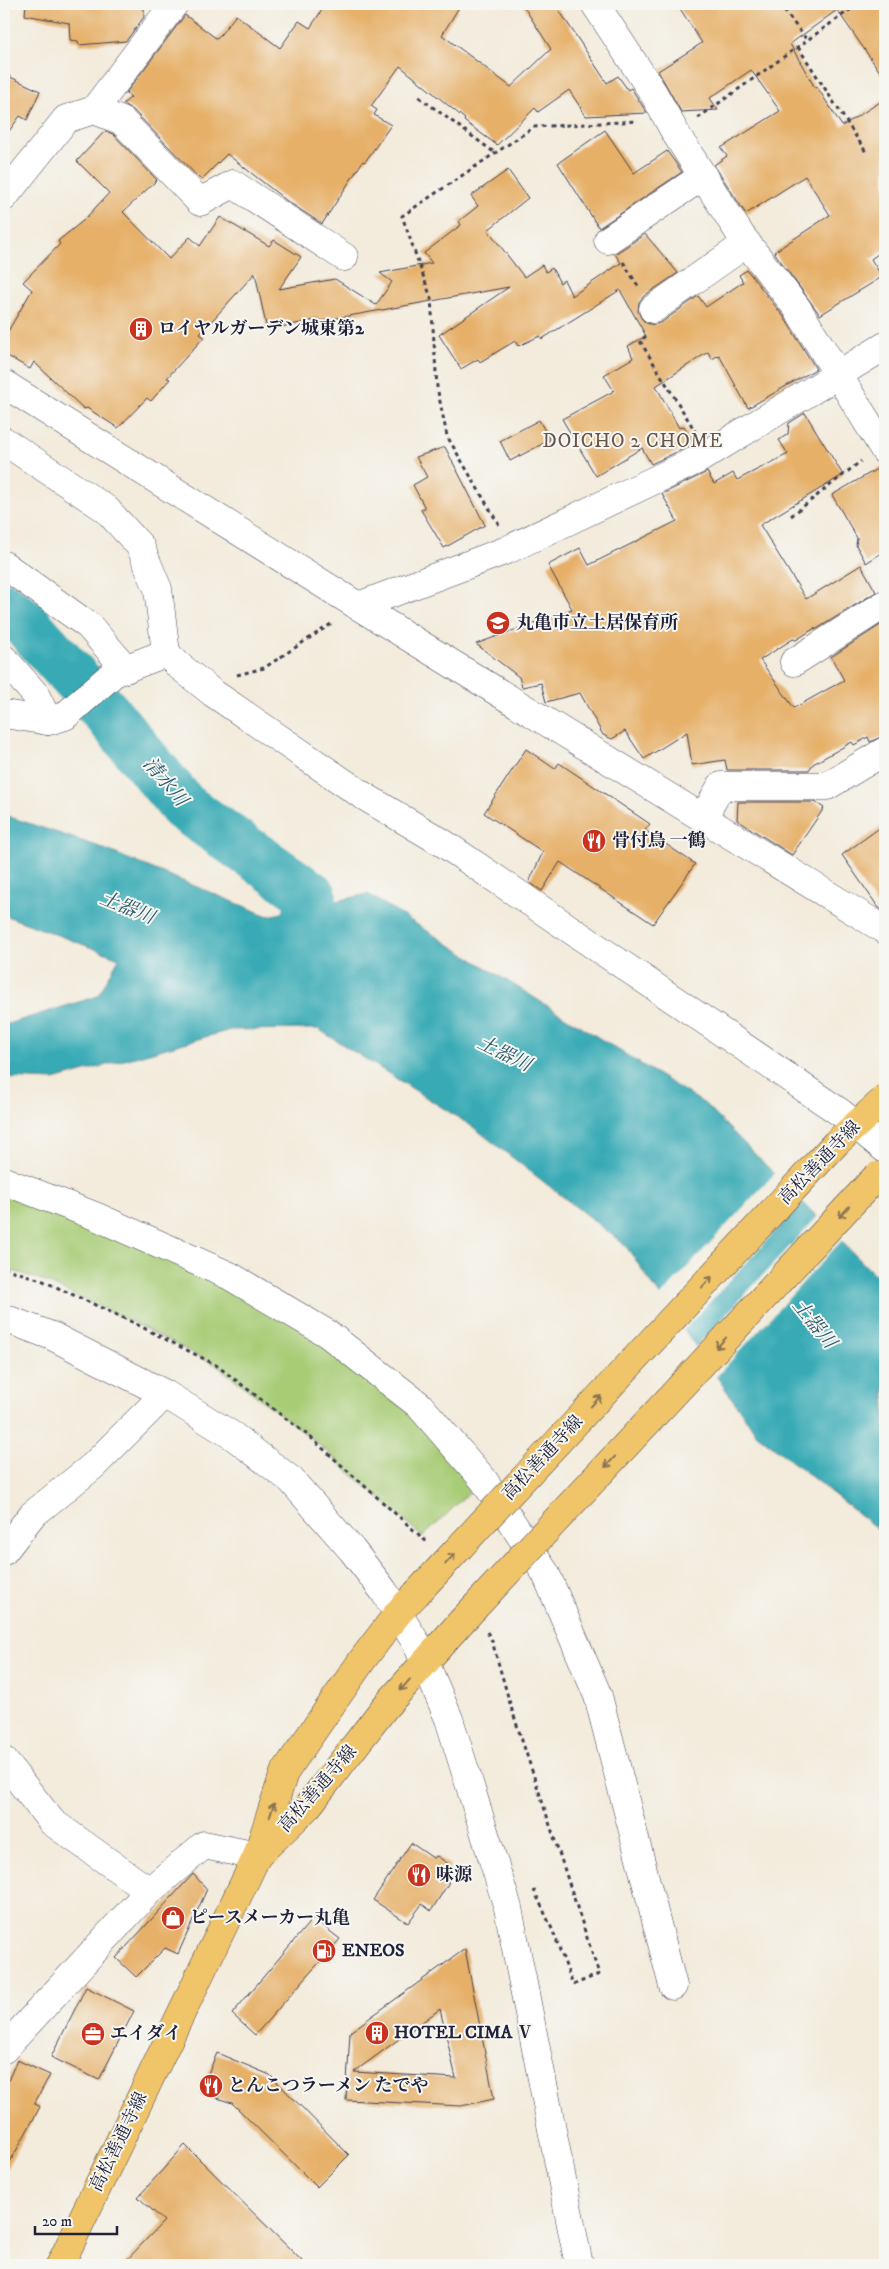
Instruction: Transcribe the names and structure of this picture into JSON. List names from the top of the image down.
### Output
{
  "streets": {
    "main road": ["高松善通寺線"]
  },
  "districts": ["DOICHO 2 CHOME"],
  "water": ["清水川", "土器川"],
  "places": {
    "building": ["ロイヤルガーデン城東第2", "HOTEL CIMA Ⅴ"],
    "school or university": ["丸亀市立土居保育所"],
    "restaurant": ["骨付鳥 一鶴", "味源", "とんこつラーメン たでや"],
    "shop": ["ピースメーカー丸亀"],
    "fuel station": ["ENEOS"],
    "office": ["エイダイ"]
  },
  "scale_bar": "20 m"
}
